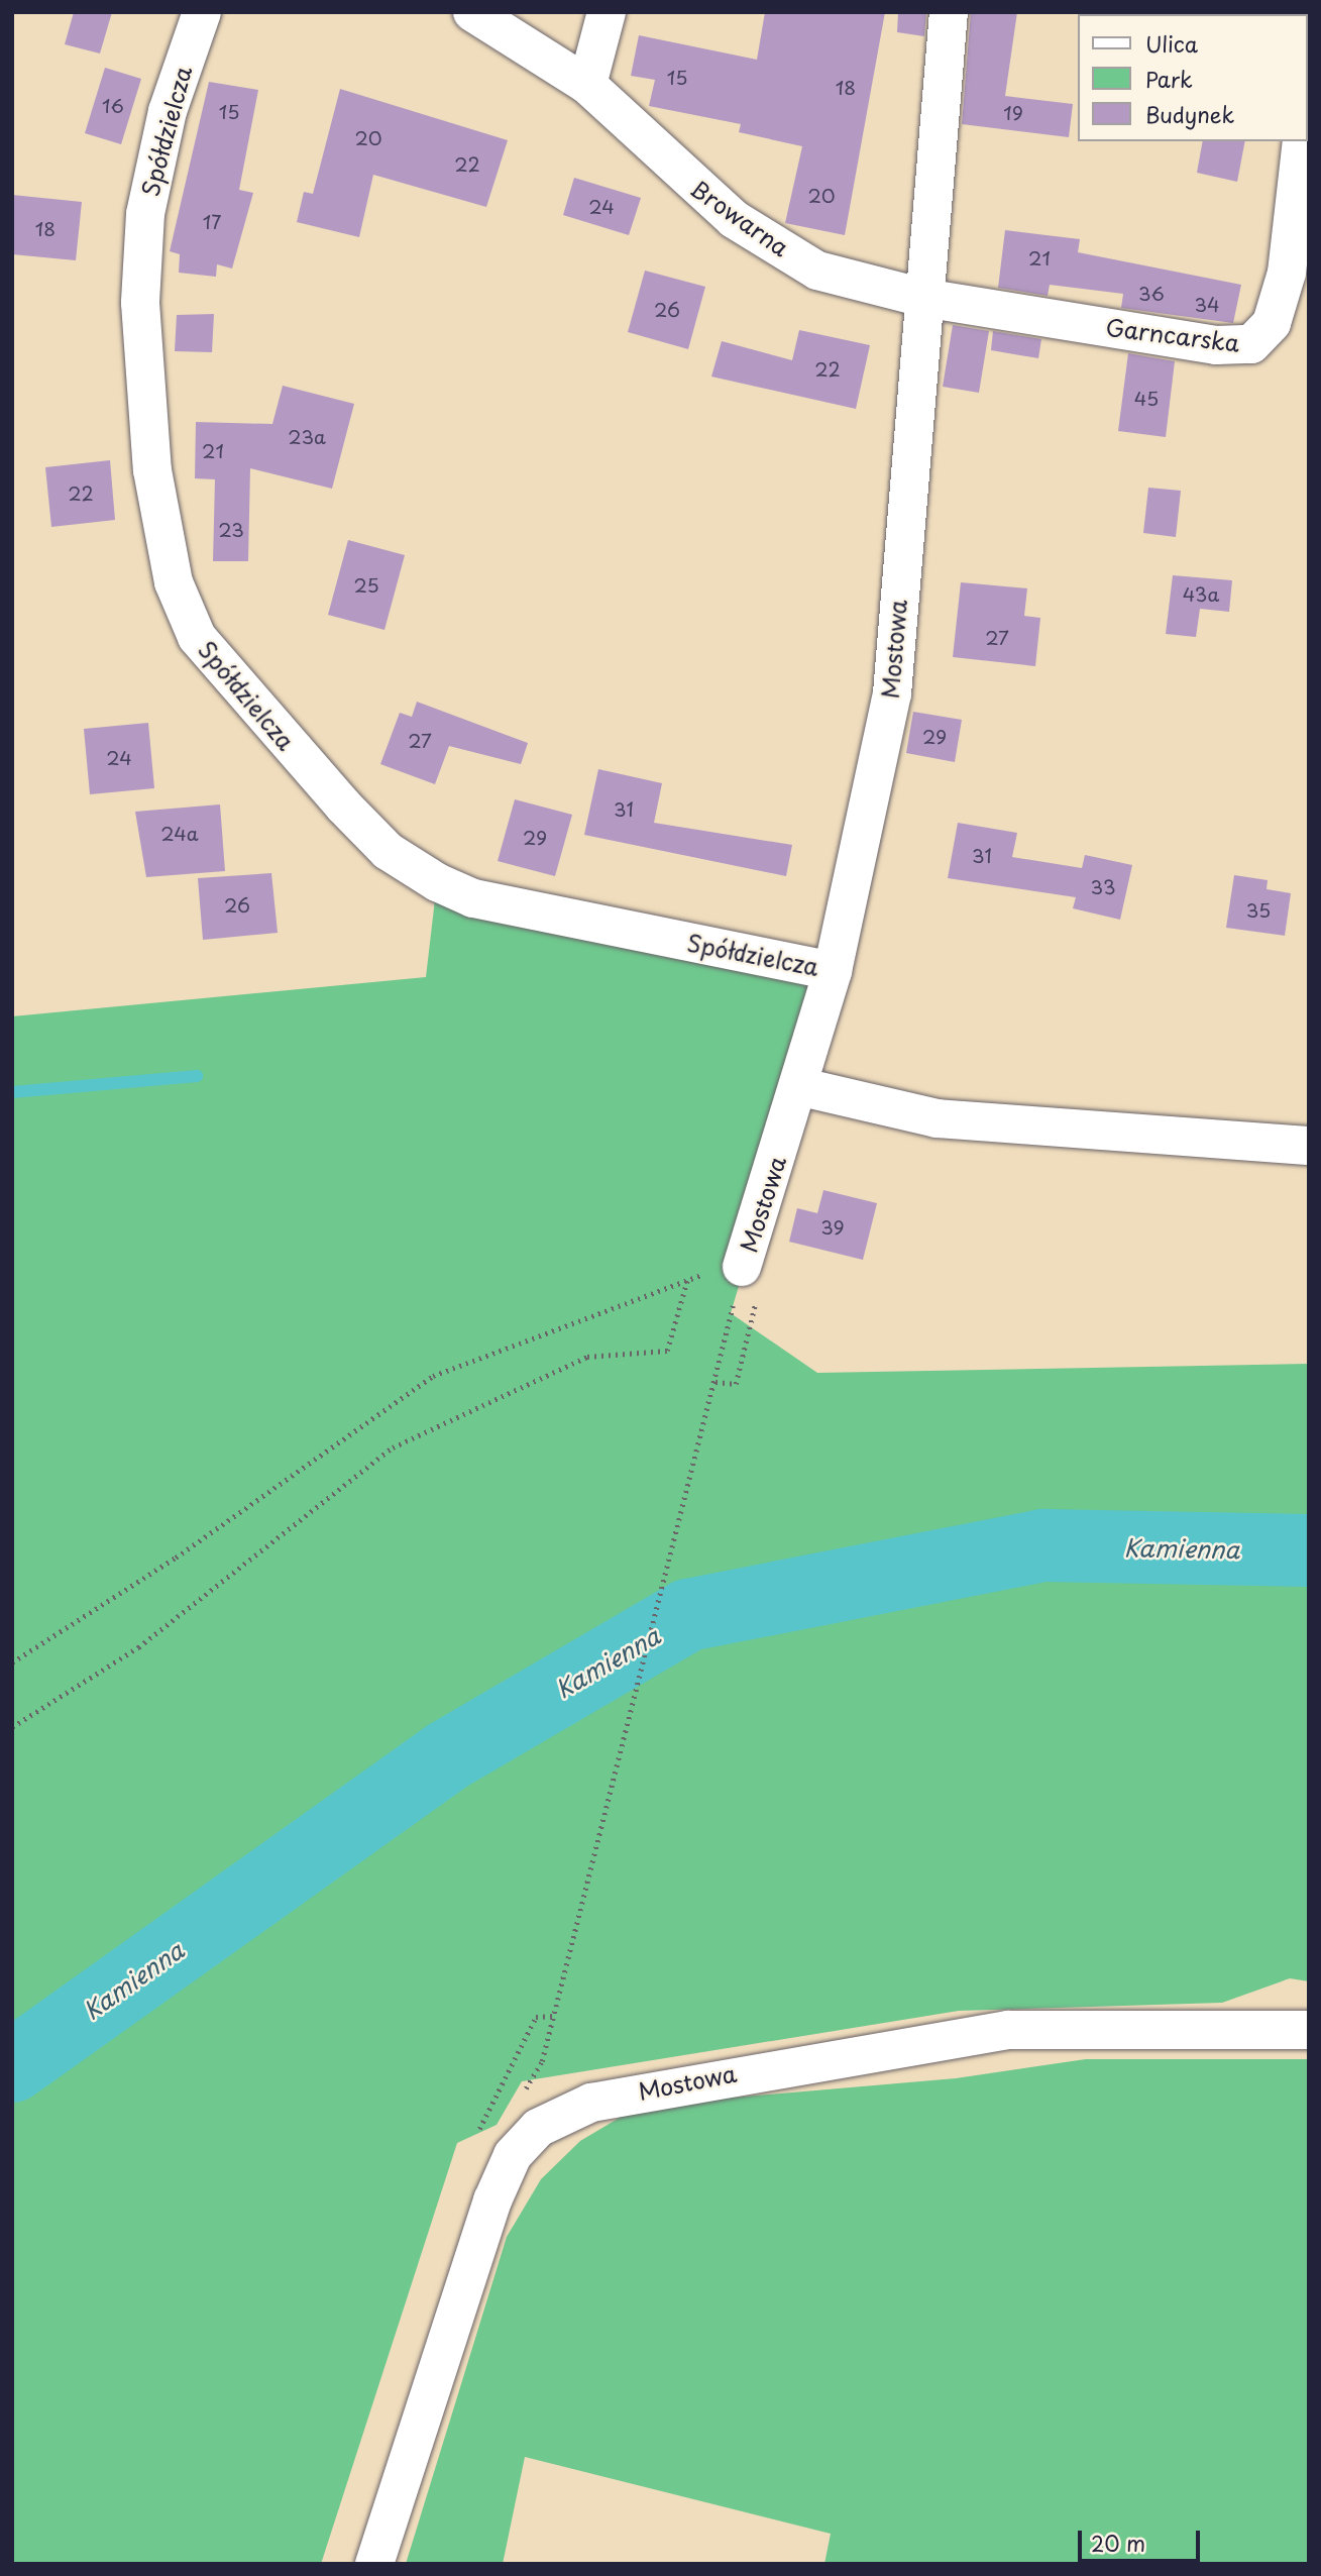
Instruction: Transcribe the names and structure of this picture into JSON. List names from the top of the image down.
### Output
{
  "streets": {
    "street": [
      "Spółdzielcza",
      "Browarna",
      "Garncarska",
      "Mostowa"
    ]
  },
  "crossings": [
    ["Spółdzielcza", "Mostowa"],
    ["Browarna", "Garncarska"],
    ["Browarna", "Mostowa"],
    ["Garncarska", "Mostowa"]
  ],
  "water": ["Kamienna"],
  "house_numbers": [
    "15",
    "18",
    "16",
    "15",
    "19",
    "20",
    "22",
    "20",
    "24",
    "17",
    "18",
    "21",
    "36",
    "34",
    "26",
    "22",
    "45",
    "23a",
    "21",
    "22",
    "23",
    "25",
    "43a",
    "27",
    "29",
    "27",
    "24",
    "31",
    "24a",
    "29",
    "31",
    "33",
    "26",
    "35",
    "39"
  ],
  "legend": ["Ulica", "Park", "Budynek"],
  "scale_bar": "20 m"
}
